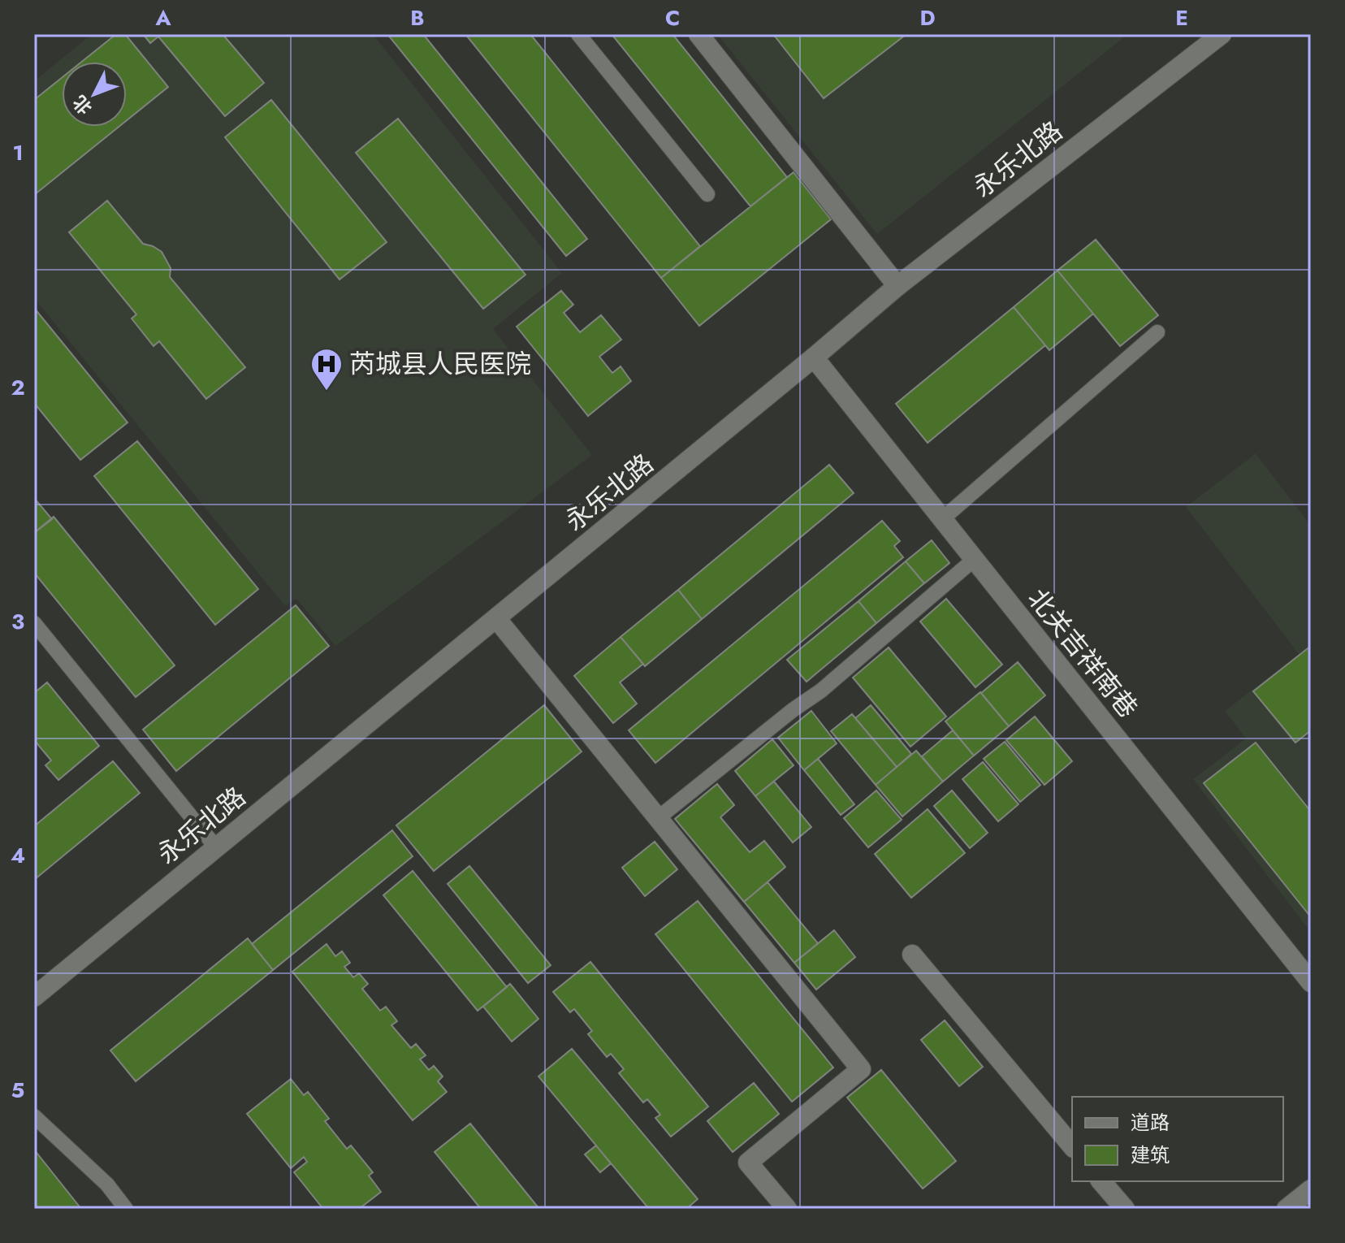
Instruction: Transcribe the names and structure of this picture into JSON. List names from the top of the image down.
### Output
{
  "streets": {
    "street": ["永乐北路", "北关吉祥南巷"]
  },
  "crossings": [
    ["永乐北路", "北关吉祥南巷"]
  ],
  "places": {
    "hospital": ["芮城县人民医院"]
  },
  "legend": ["道路", "建筑"],
  "north": "bottom left",
  "grid": {
    "columns": [
      "A",
      "B",
      "C",
      "D",
      "E"
    ],
    "rows": [
      "1",
      "2",
      "3",
      "4",
      "5"
    ]
  }
}
